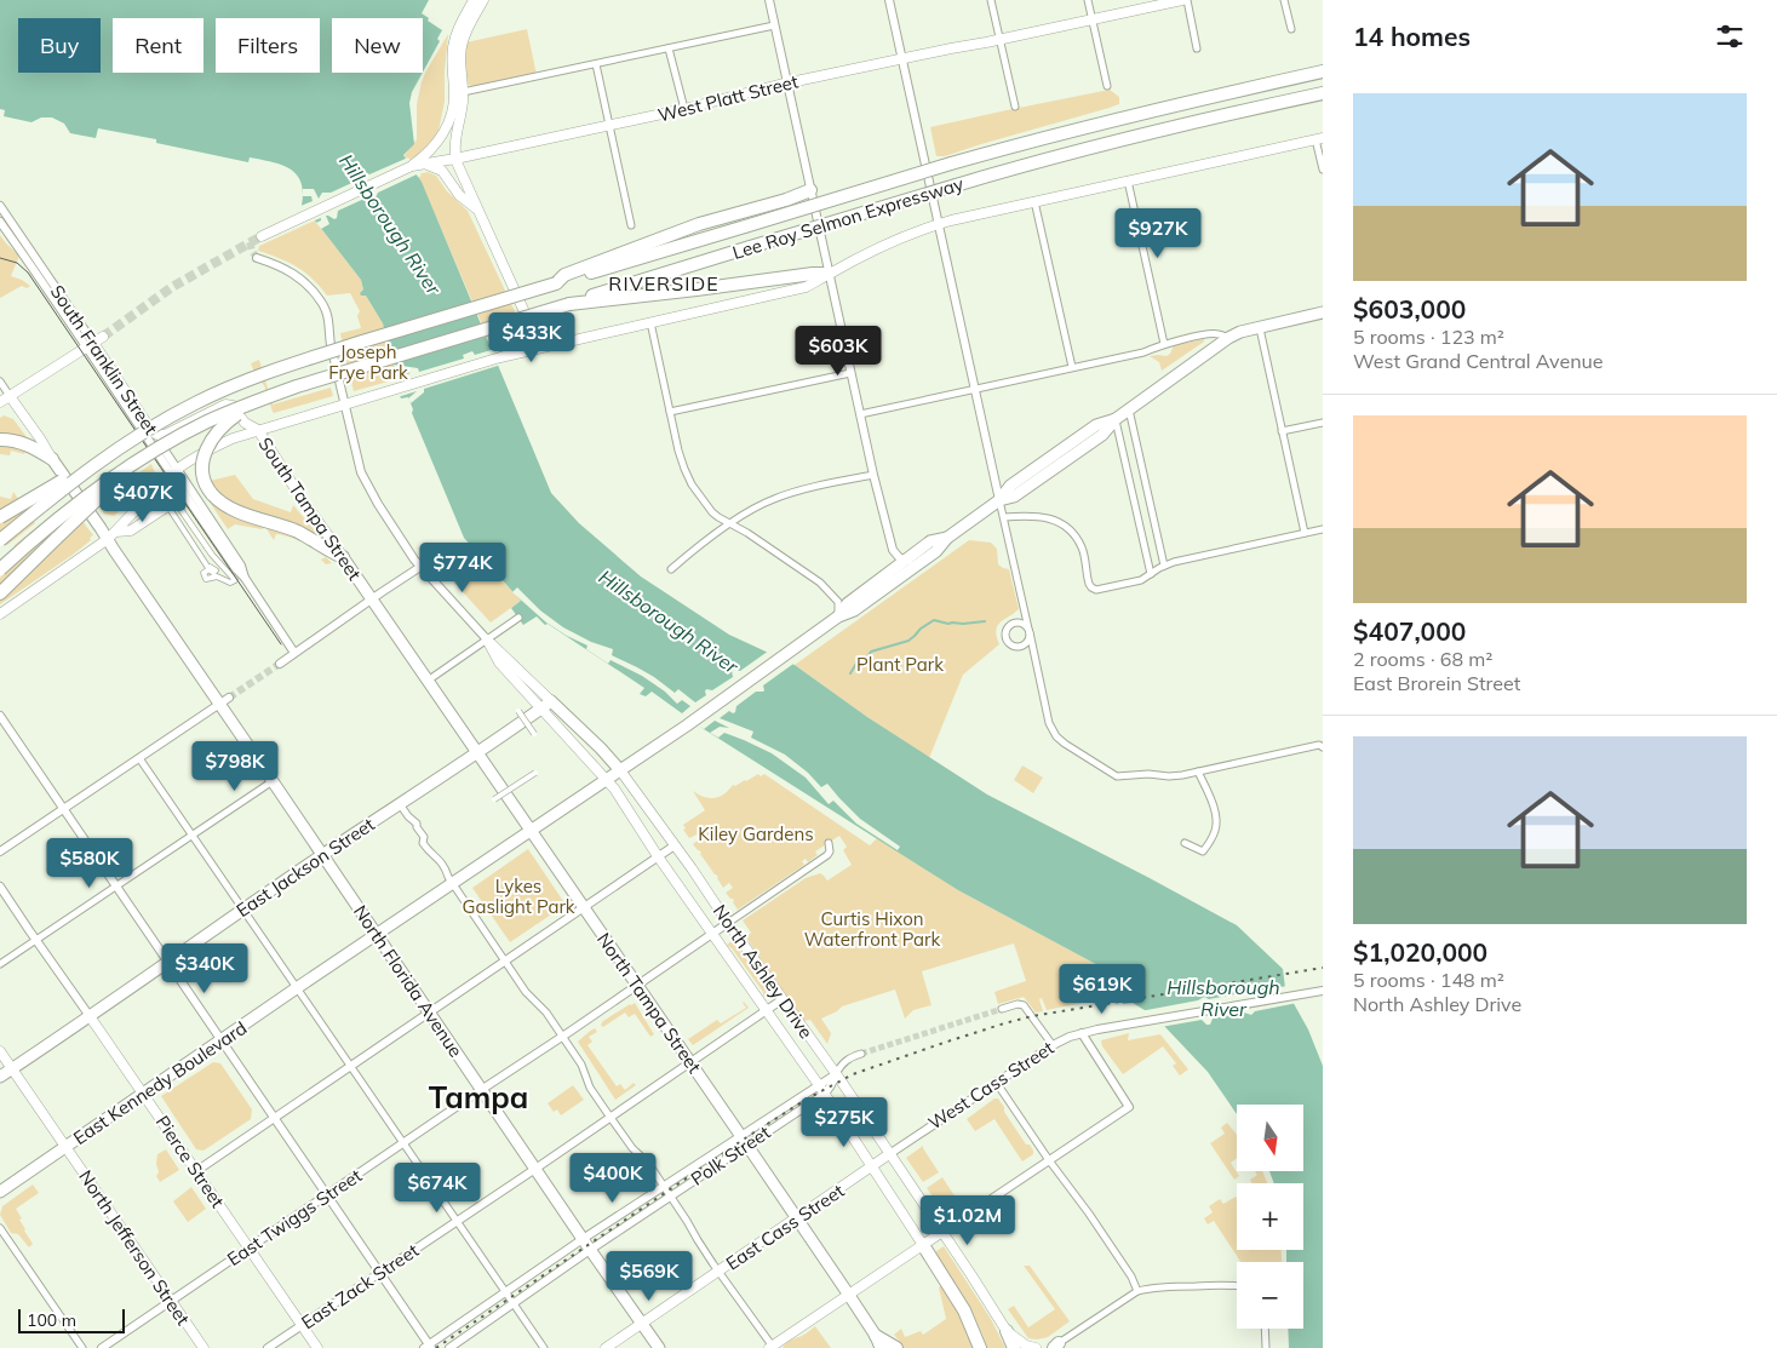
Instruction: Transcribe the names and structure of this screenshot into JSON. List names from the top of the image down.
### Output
{
  "streets": {
    "highway": ["Lee Roy Selmon Expressway"],
    "main road": [
      "West Platt Street",
      "South Franklin Street",
      "South Tampa Street",
      "East Jackson Street",
      "North Ashley Drive",
      "North Florida Avenue",
      "North Tampa Street",
      "East Kennedy Boulevard",
      "West Cass Street",
      "Pierce Street",
      "East Cass Street",
      "North Jefferson Street"
    ],
    "street": ["Polk Street", "East Twiggs Street", "East Zack Street"]
  },
  "crossings": [
    ["South Franklin Street", "South Tampa Street"],
    ["South Tampa Street", "North Tampa Street"],
    ["East Jackson Street", "North Ashley Drive"],
    ["East Jackson Street", "North Florida Avenue"],
    ["East Jackson Street", "North Tampa Street"],
    ["East Jackson Street", "Pierce Street"],
    ["East Jackson Street", "North Jefferson Street"],
    ["North Ashley Drive", "East Kennedy Boulevard"],
    ["North Ashley Drive", "West Cass Street"],
    ["North Ashley Drive", "Polk Street"],
    ["North Ashley Drive", "East Twiggs Street"],
    ["North Ashley Drive", "East Cass Street"],
    ["North Ashley Drive", "East Zack Street"],
    ["North Florida Avenue", "East Kennedy Boulevard"],
    ["North Florida Avenue", "Polk Street"],
    ["North Florida Avenue", "East Twiggs Street"],
    ["North Florida Avenue", "East Cass Street"],
    ["North Florida Avenue", "East Zack Street"],
    ["North Tampa Street", "East Kennedy Boulevard"],
    ["North Tampa Street", "Polk Street"],
    ["North Tampa Street", "East Twiggs Street"],
    ["North Tampa Street", "East Cass Street"],
    ["North Tampa Street", "East Zack Street"],
    ["East Kennedy Boulevard", "Pierce Street"],
    ["East Kennedy Boulevard", "North Jefferson Street"],
    ["West Cass Street", "East Cass Street"],
    ["Pierce Street", "East Twiggs Street"],
    ["Pierce Street", "East Zack Street"],
    ["East Twiggs Street", "North Jefferson Street"]
  ],
  "districts": ["RIVERSIDE", "Tampa"],
  "water": ["Hillsborough River"],
  "parks": [
    "Joseph Frye Park",
    "Plant Park",
    "Kiley Gardens",
    "Lykes Gaslight Park",
    "Curtis Hixon Waterfront Park"
  ],
  "scale_bar": "100 m",
  "north": "bottom",
  "page": {
    "heading": "14 homes",
    "chip": [
      "Buy",
      "Rent",
      "Filters",
      "New"
    ],
    "list": [
      {
        "name": "$603,000",
        "note": "5 rooms · 123 m² · West Grand Central Avenue"
      },
      {
        "name": "$407,000",
        "note": "2 rooms · 68 m² · East Brorein Street"
      },
      {
        "name": "$1,020,000",
        "note": "5 rooms · 148 m² · North Ashley Drive"
      }
    ],
    "price": [
      "$927K",
      "$433K",
      "$603K",
      "$407K",
      "$774K",
      "$798K",
      "$580K",
      "$340K",
      "$619K",
      "$275K",
      "$400K",
      "$674K",
      "$1.02M",
      "$569K"
    ],
    "map_buttons": ["+", "−"],
    "scale": "100 m"
  }
}
